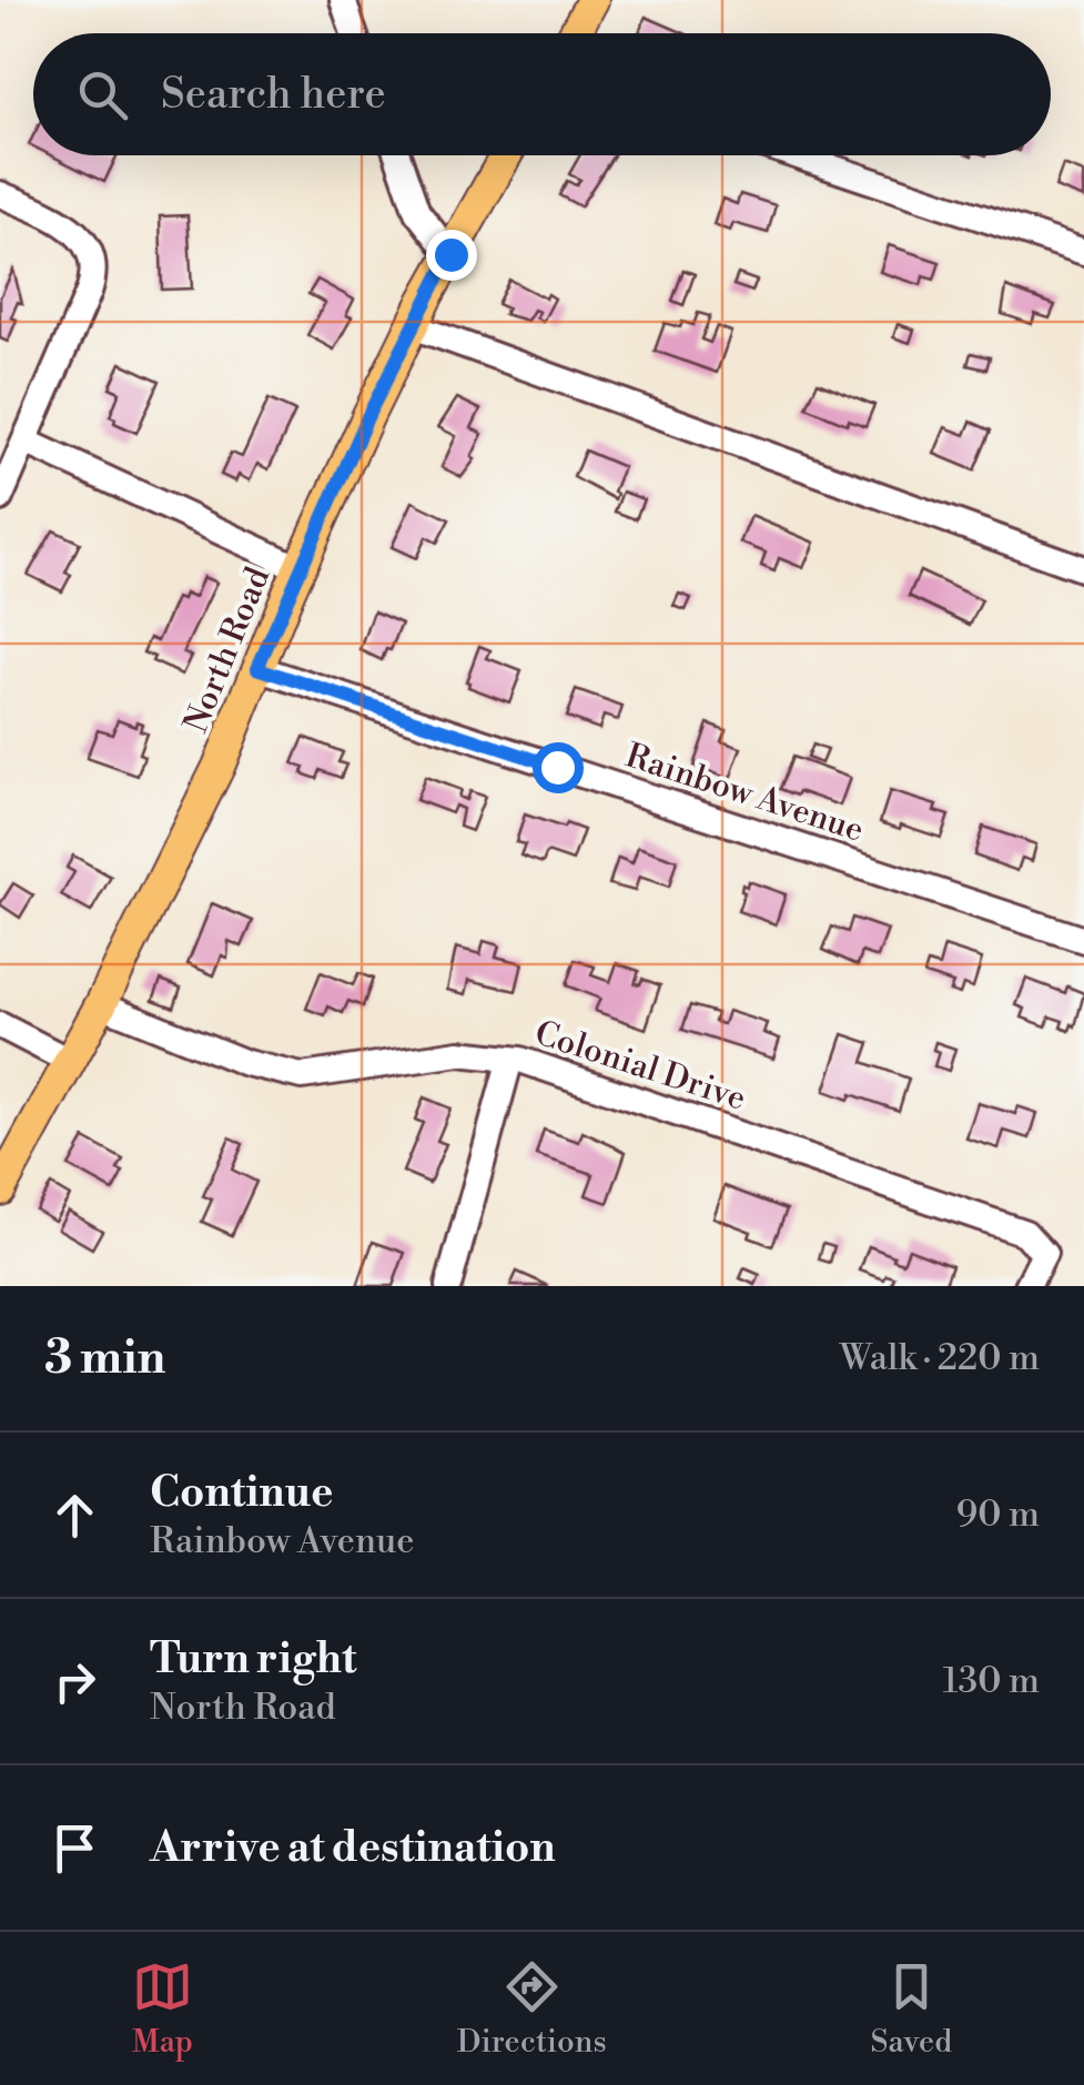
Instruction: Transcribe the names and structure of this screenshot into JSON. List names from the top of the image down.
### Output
{
  "streets": {
    "main road": ["North Road"],
    "street": ["Rainbow Avenue", "Colonial Drive"]
  },
  "crossings": [
    ["North Road", "Rainbow Avenue"],
    ["North Road", "Colonial Drive"]
  ],
  "page": {
    "search": "Search here",
    "heading": ["3 min", "Walk · 220 m"],
    "list": [
      ["Continue", "Rainbow Avenue", "90 m"],
      ["Turn right", "North Road", "130 m"],
      "Arrive at destination"
    ],
    "nav": ["Map", "Directions", "Saved"]
  }
}
